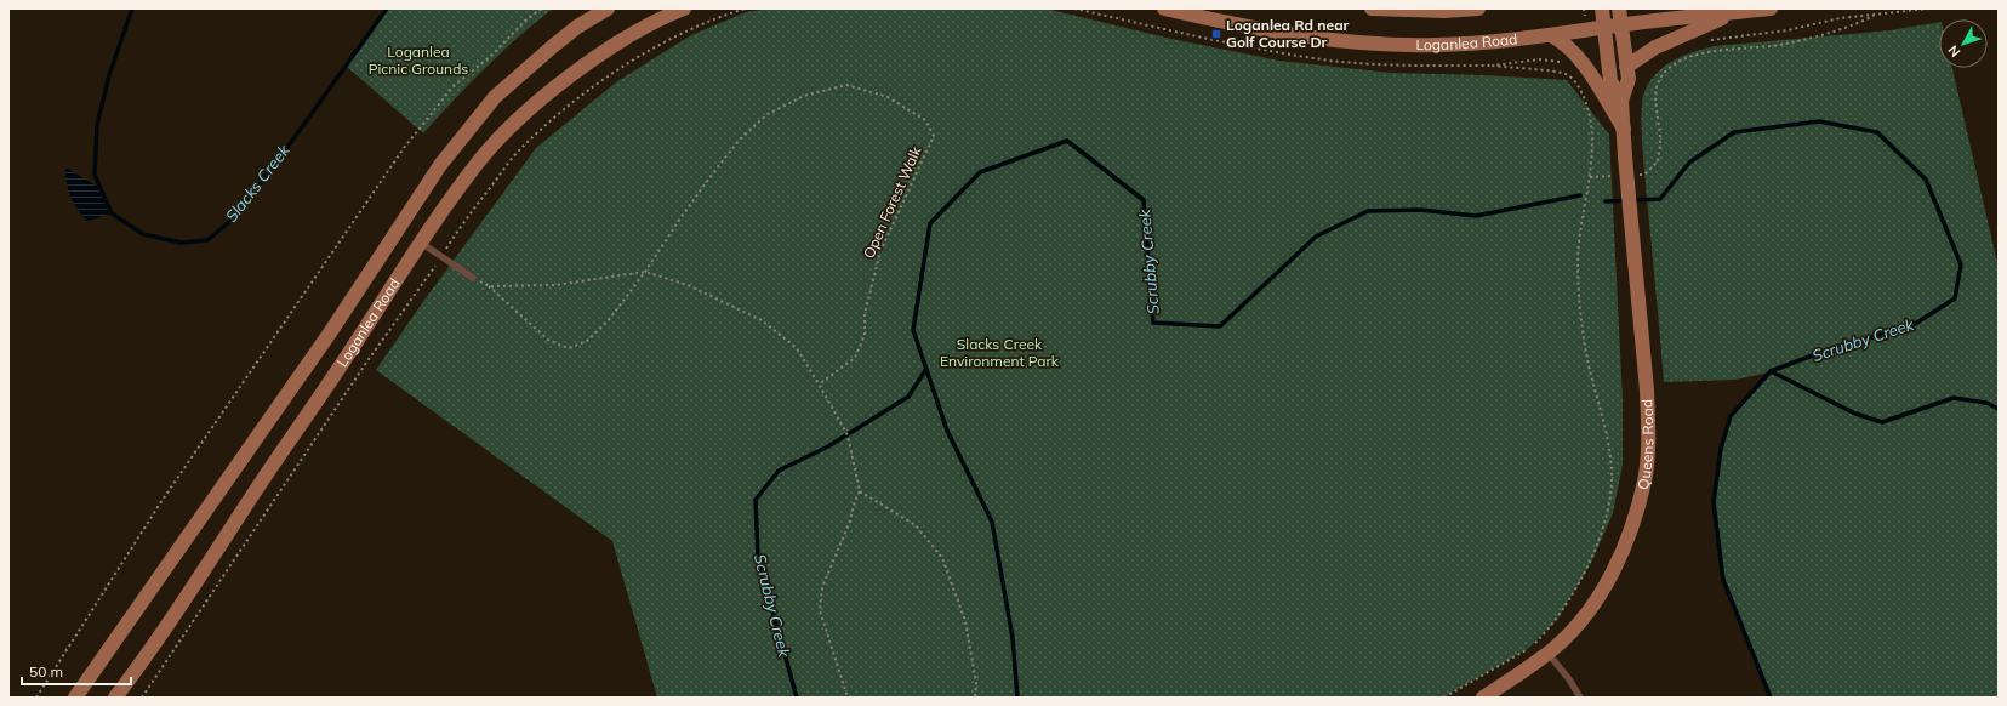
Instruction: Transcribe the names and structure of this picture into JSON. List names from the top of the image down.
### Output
{
  "streets": {
    "main road": ["Loganlea Road", "Queens Road"],
    "path": ["Open Forest Walk"]
  },
  "crossings": [
    ["Loganlea Road", "Queens Road"]
  ],
  "water": ["Slacks Creek", "Scrubby Creek"],
  "parks": ["Loganlea Picnic Grounds", "Slacks Creek Environment Park"],
  "places": {
    "transit": ["Loganlea Rd near Golf Course Dr"]
  },
  "scale_bar": "50 m",
  "north": "bottom left"
}
